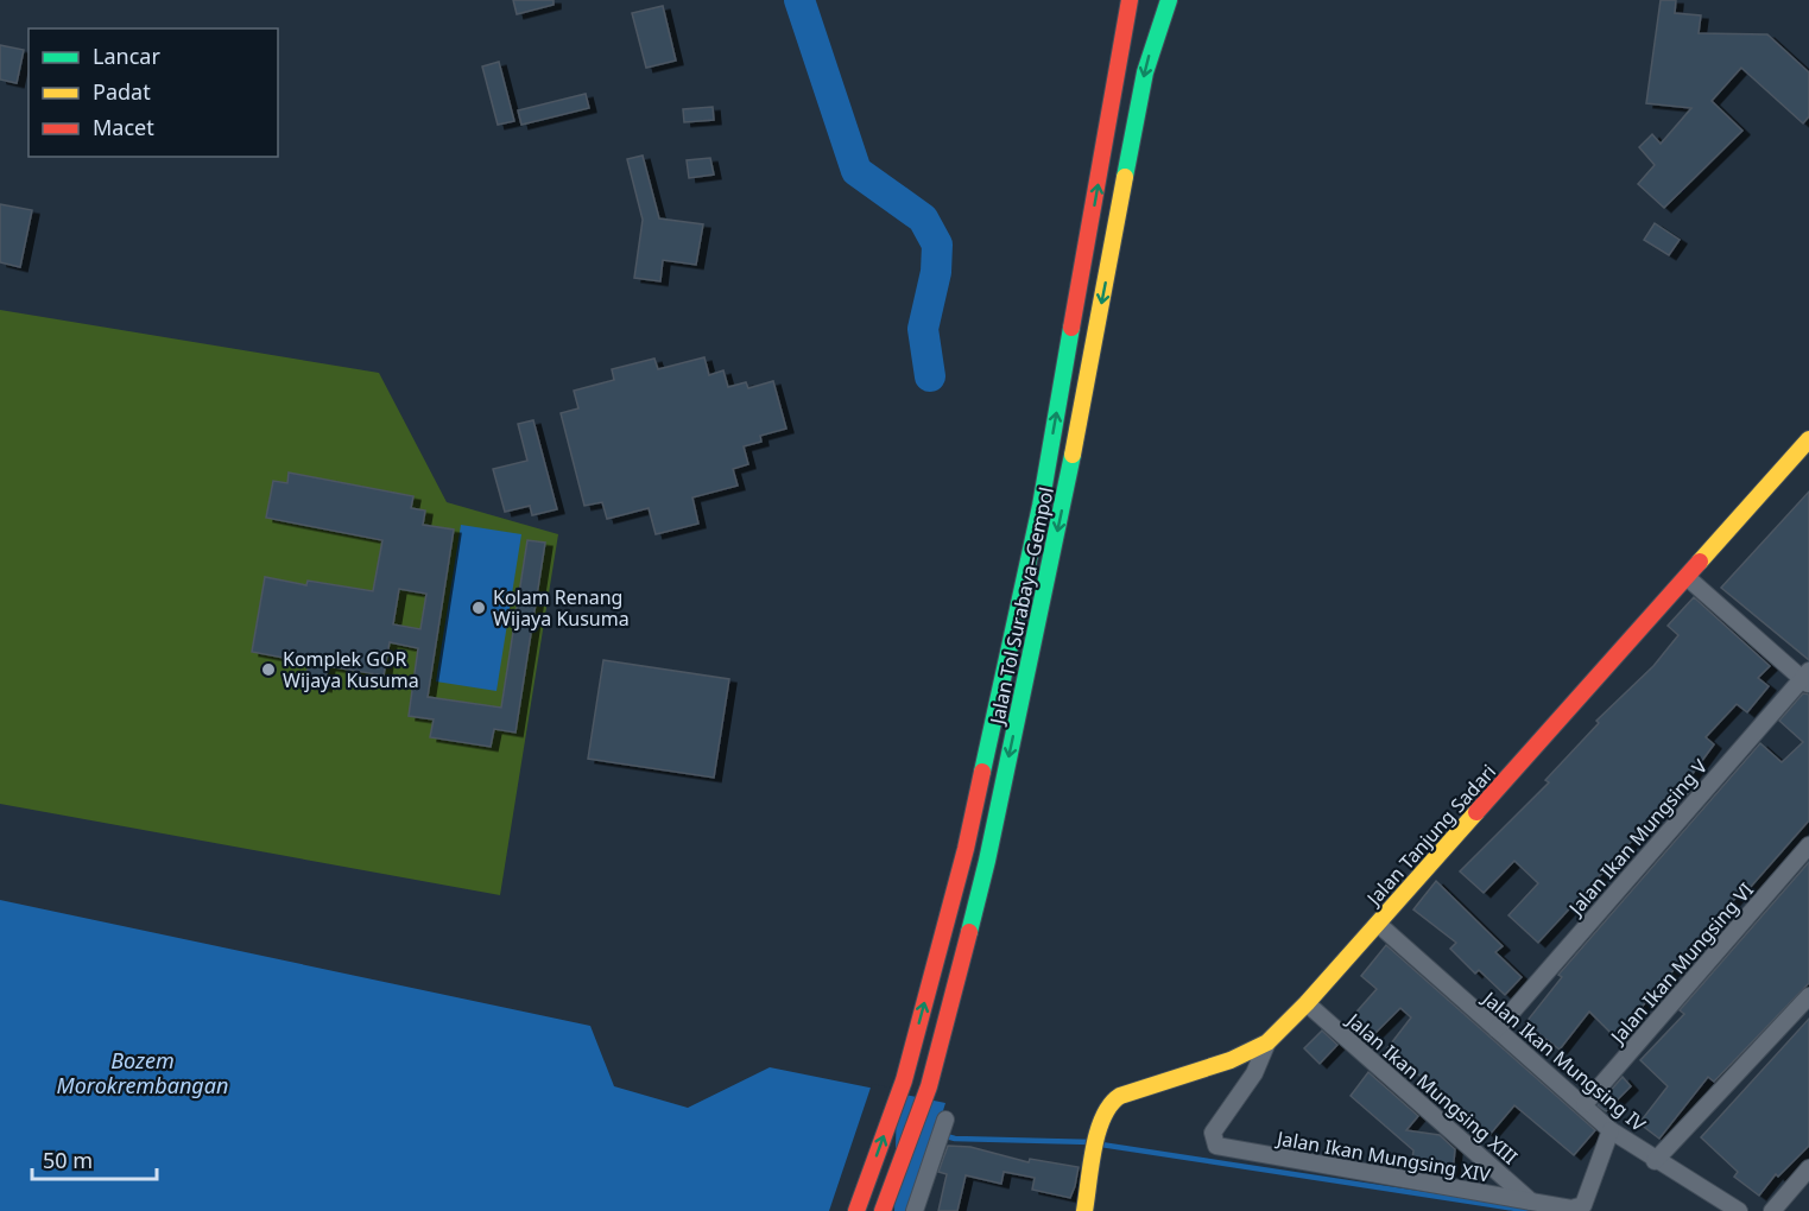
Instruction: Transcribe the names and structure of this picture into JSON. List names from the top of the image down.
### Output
{
  "streets": {
    "main road": ["Jalan Tol Surabaya–Gempol", "Jalan Tanjung Sadari"],
    "street": [
      "Jalan Ikan Mungsing V",
      "Jalan Ikan Mungsing VI",
      "Jalan Ikan Mungsing IV",
      "Jalan Ikan Mungsing XIII",
      "Jalan Ikan Mungsing XIV"
    ]
  },
  "crossings": [
    ["Jalan Tanjung Sadari", "Jalan Ikan Mungsing IV"],
    ["Jalan Tanjung Sadari", "Jalan Ikan Mungsing XIII"],
    ["Jalan Tanjung Sadari", "Jalan Ikan Mungsing XIV"],
    ["Jalan Ikan Mungsing V", "Jalan Ikan Mungsing IV"],
    ["Jalan Ikan Mungsing VI", "Jalan Ikan Mungsing IV"],
    ["Jalan Ikan Mungsing IV", "Jalan Ikan Mungsing XIV"],
    ["Jalan Ikan Mungsing XIII", "Jalan Ikan Mungsing XIV"]
  ],
  "water": ["Bozem Morokrembangan"],
  "places": ["Kolam Renang Wijaya Kusuma", "Komplek GOR Wijaya Kusuma"],
  "legend": ["Lancar", "Padat", "Macet"],
  "scale_bar": "50 m"
}
